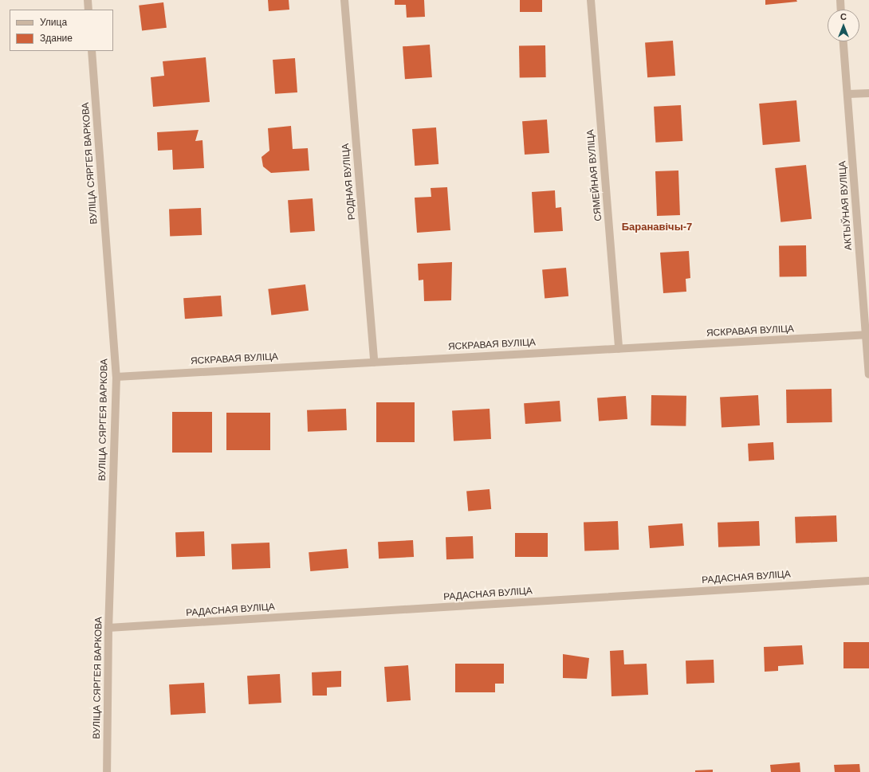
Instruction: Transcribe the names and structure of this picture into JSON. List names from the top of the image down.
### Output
{
  "streets": {
    "street": [
      "ВУЛІЦА СЯРГЕЯ ВАРКОВА",
      "СЯМЕЙНАЯ ВУЛІЦА",
      "РОДНАЯ ВУЛІЦА",
      "АКТЫЎНАЯ ВУЛІЦА",
      "ЯСКРАВАЯ ВУЛІЦА",
      "РАДАСНАЯ ВУЛІЦА"
    ]
  },
  "crossings": [
    ["ВУЛІЦА СЯРГЕЯ ВАРКОВА", "ЯСКРАВАЯ ВУЛІЦА"],
    ["ВУЛІЦА СЯРГЕЯ ВАРКОВА", "РАДАСНАЯ ВУЛІЦА"],
    ["СЯМЕЙНАЯ ВУЛІЦА", "ЯСКРАВАЯ ВУЛІЦА"],
    ["РОДНАЯ ВУЛІЦА", "ЯСКРАВАЯ ВУЛІЦА"],
    ["АКТЫЎНАЯ ВУЛІЦА", "ЯСКРАВАЯ ВУЛІЦА"]
  ],
  "districts": ["Баранавічы-7"],
  "legend": ["Улица", "Здание"],
  "north": "top"
}
